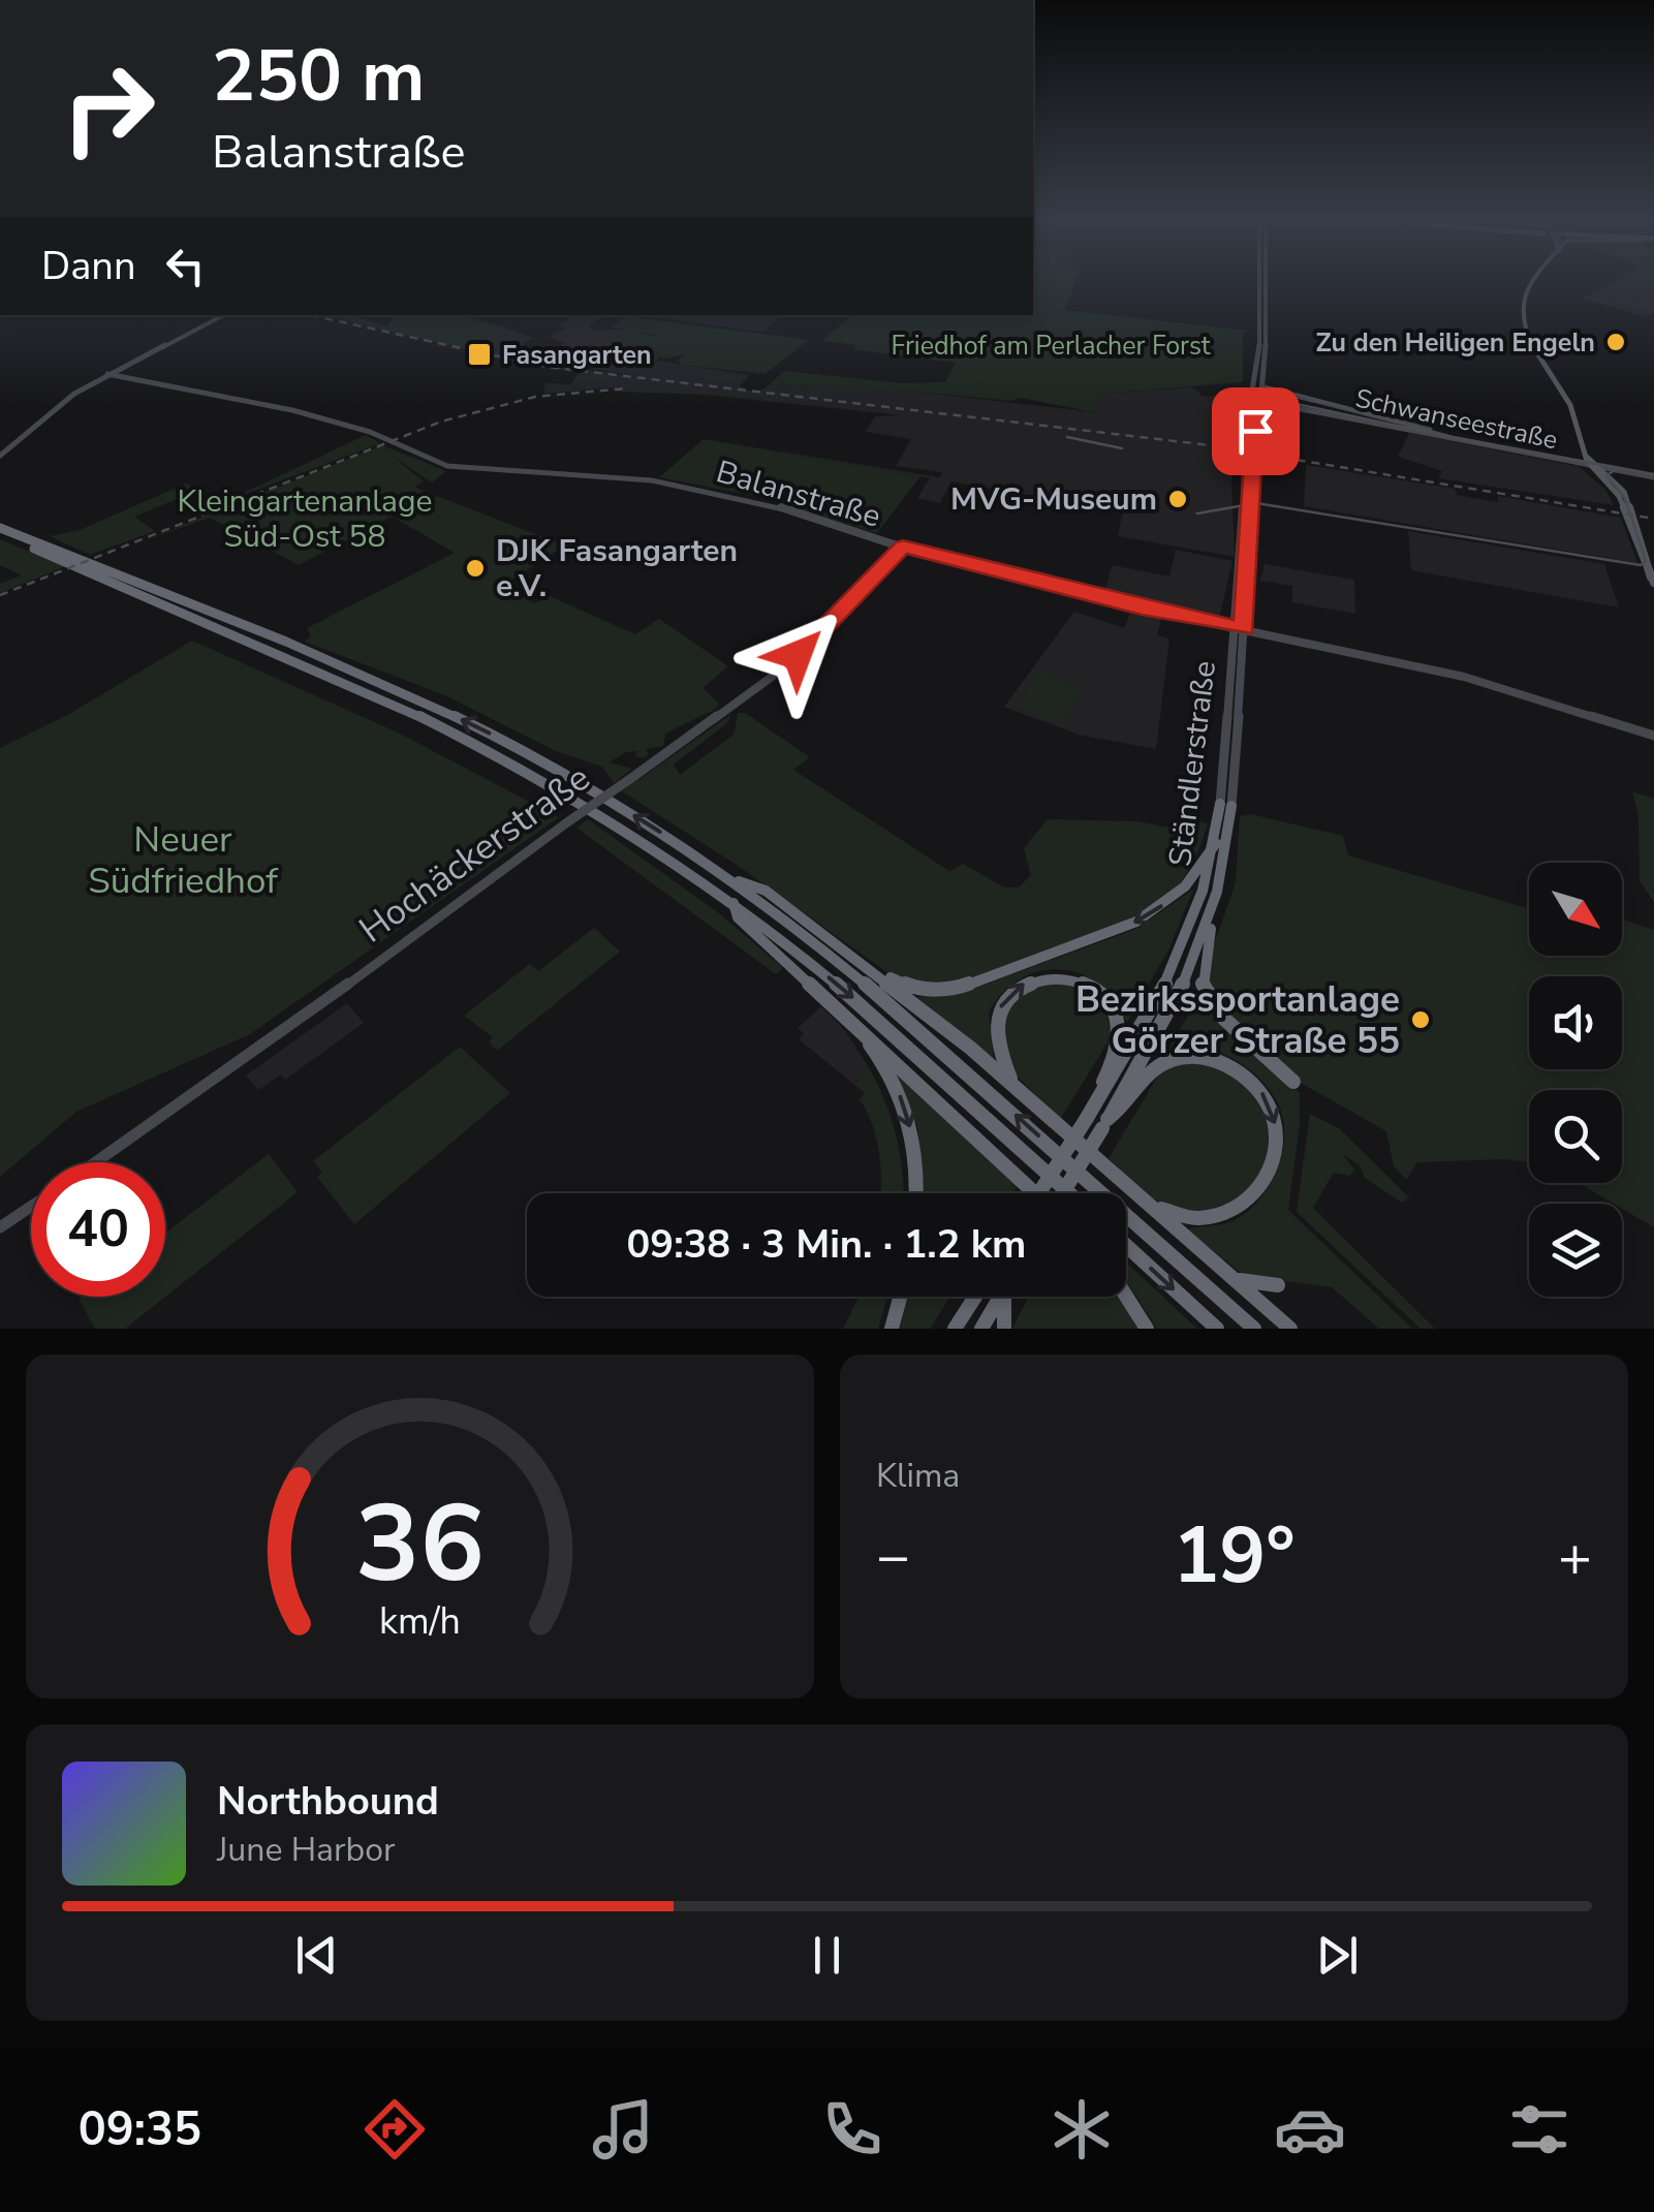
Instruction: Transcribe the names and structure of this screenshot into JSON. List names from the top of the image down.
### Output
{
  "streets": {
    "highway": ["Ständlerstraße"],
    "main road": ["Schwanseestraße", "Balanstraße", "Hochäckerstraße"]
  },
  "crossings": [
    ["Schwanseestraße", "Ständlerstraße"],
    ["Balanstraße", "Ständlerstraße"],
    ["Balanstraße", "Hochäckerstraße"]
  ],
  "parks": ["Friedhof am Perlacher Forst", "Kleingartenanlage Süd-Ost 58", "Neuer Südfriedhof"],
  "places": {
    "other": [
      "Zu den Heiligen Engeln",
      "MVG-Museum",
      "DJK Fasangarten e.V.",
      "Bezirkssportanlage Görzer Straße 55"
    ],
    "transit": ["Fasangarten"]
  },
  "north": "bottom right",
  "page": {
    "turn": ["250 m", "Balanstraße"],
    "then": "Dann",
    "limit": "40",
    "trip": "09:38 · 3 Min. · 1.2 km",
    "tile": "Klima",
    "heat": ["−", "19°", "+"],
    "song": ["Northbound", "June Harbor"],
    "tabs": "09:35",
    "gauge": ["36", "km/h"]
  }
}
